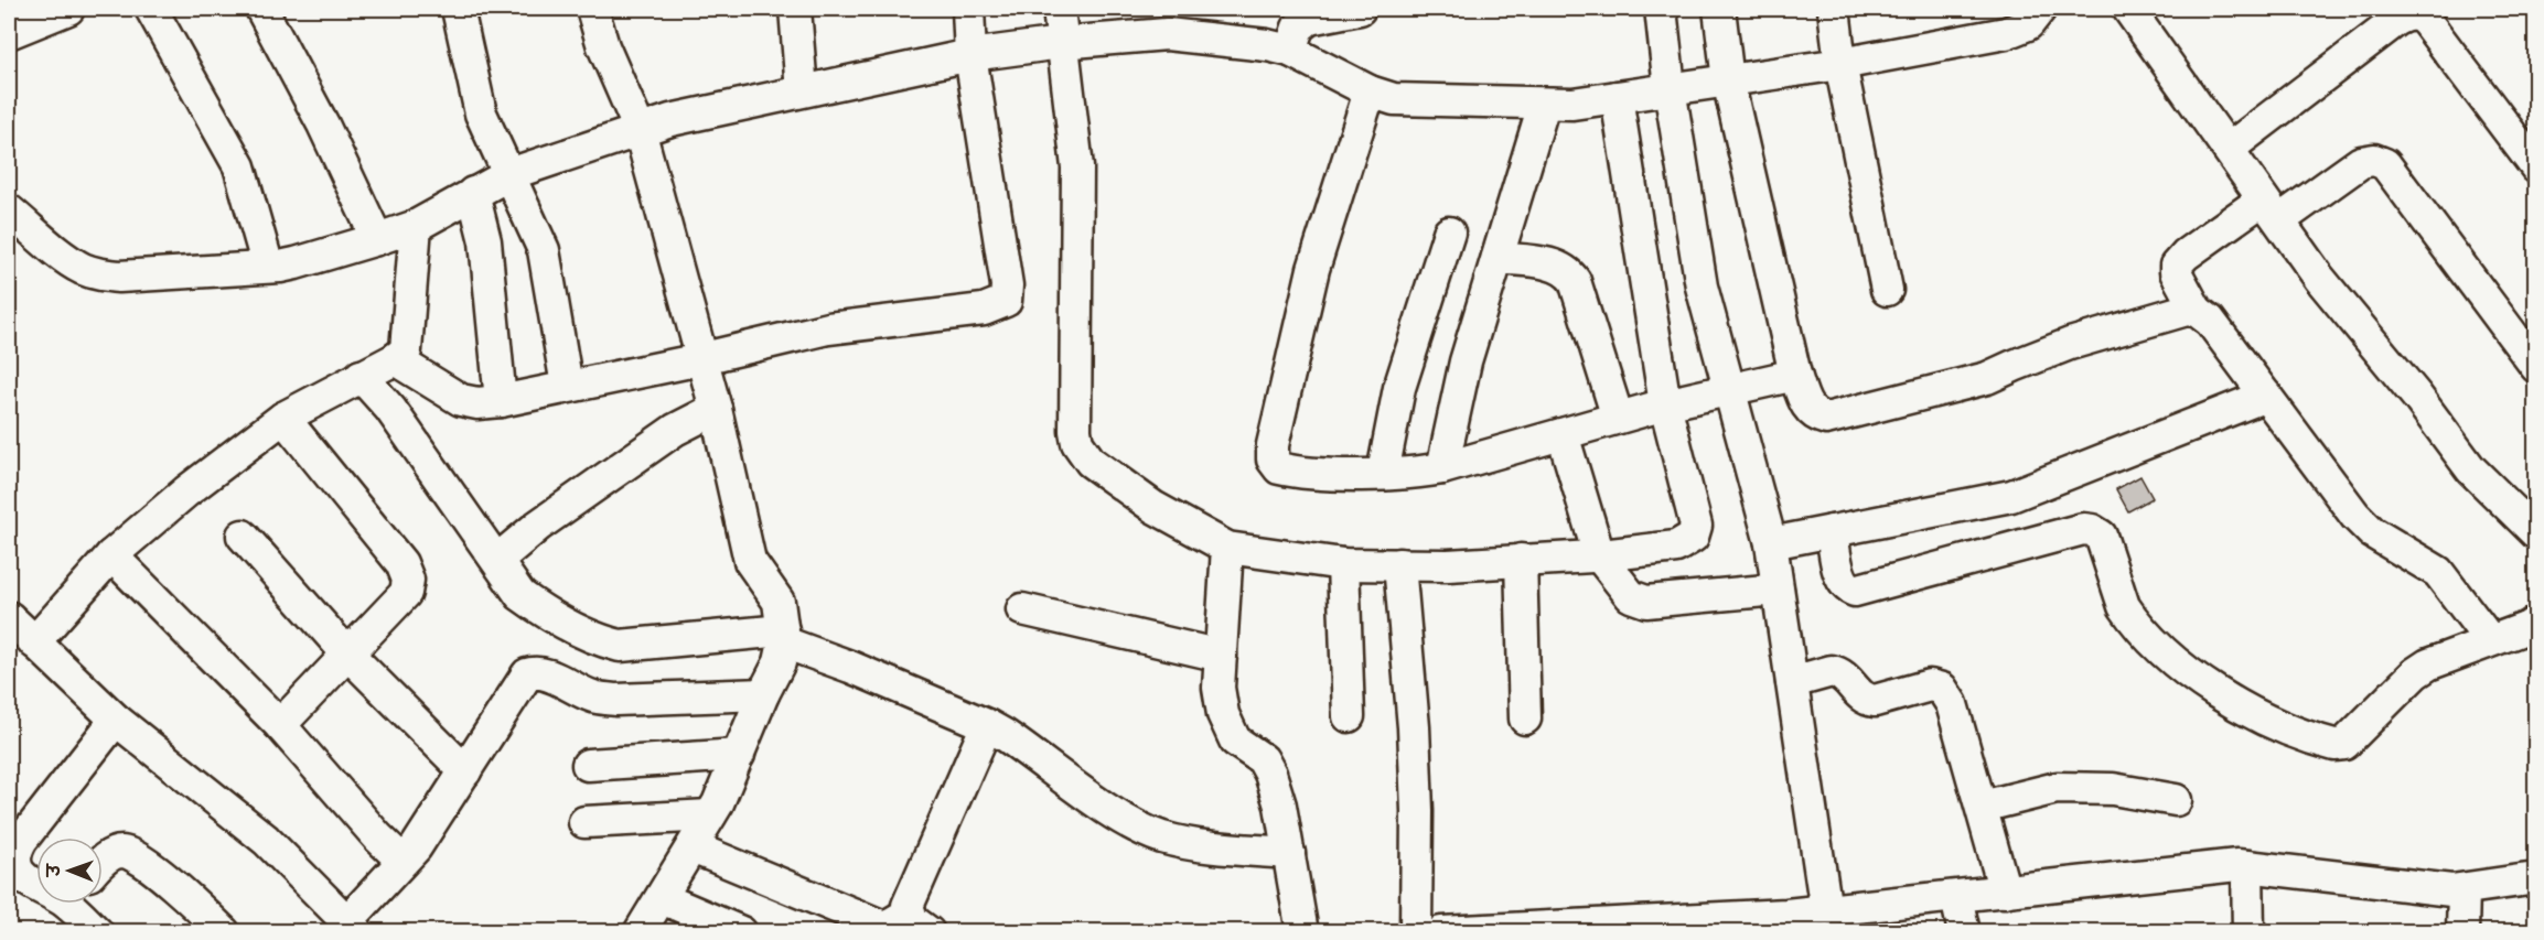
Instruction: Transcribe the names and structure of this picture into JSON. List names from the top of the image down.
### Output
{
  "north": "left"
}
